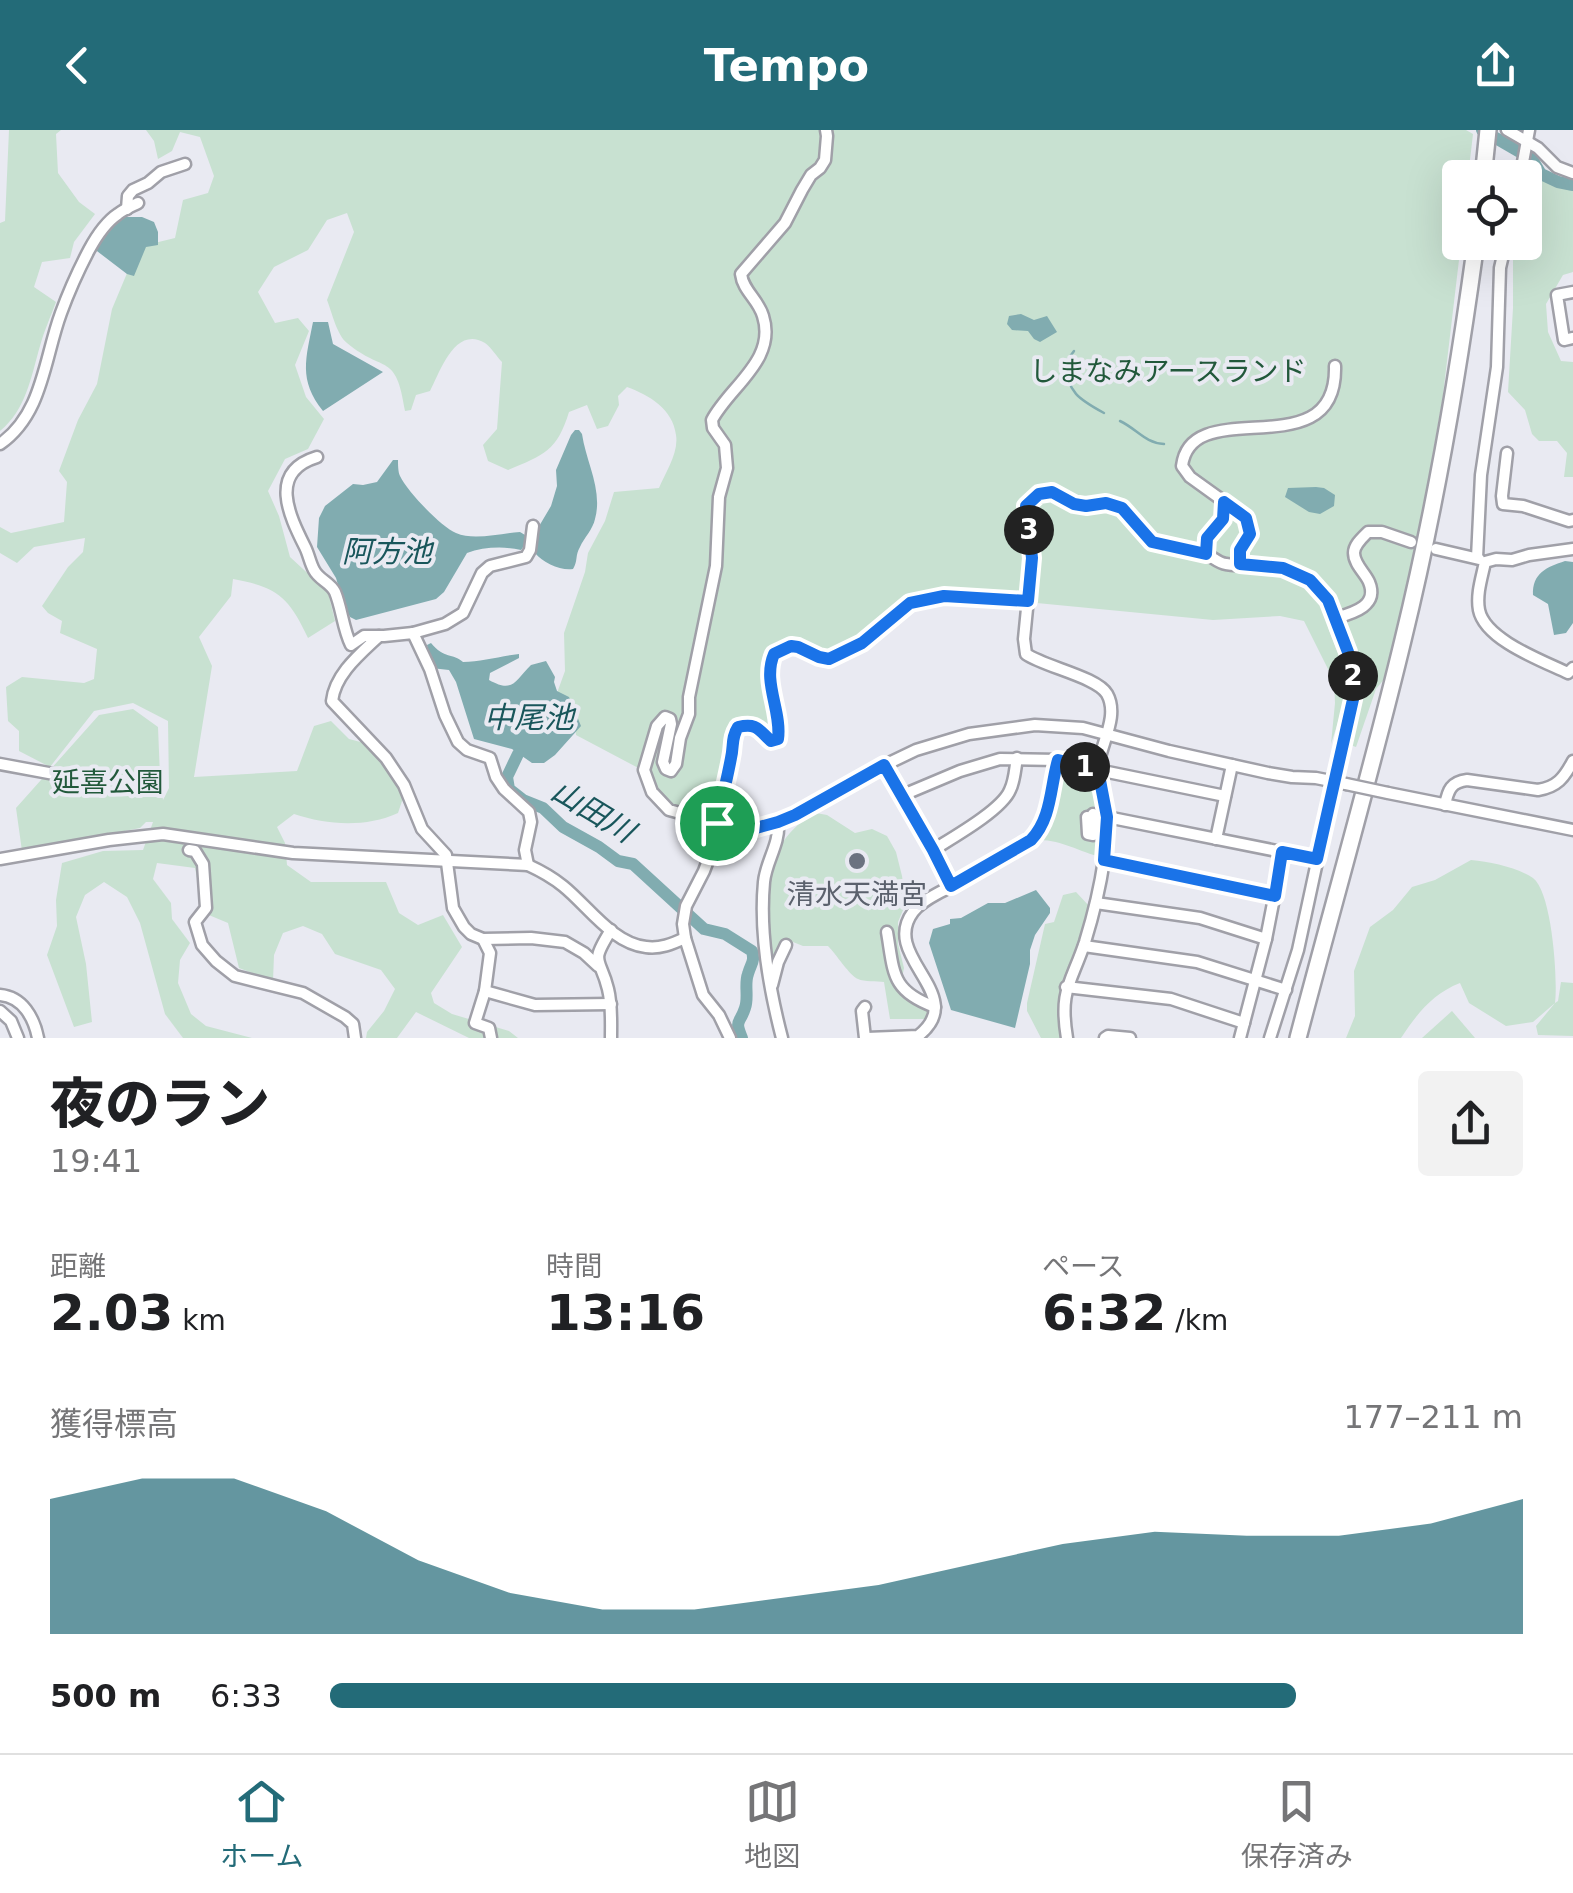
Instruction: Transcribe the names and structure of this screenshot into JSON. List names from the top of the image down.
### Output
{
  "water": ["阿方池", "中尾池", "山田川"],
  "parks": ["しまなみアースランド", "延喜公園"],
  "places": ["清水天満宮"],
  "page": {
    "header": "Tempo",
    "pins": ["3", "2", "1"],
    "heading": ["夜のラン", "19:41"],
    "stats": [
      ["距離", "2.03 km"],
      ["時間", "13:16"],
      ["ペース", "6:32 /km"]
    ],
    "chart": ["獲得標高", "177–211 m"],
    "list": [
      {
        "name": "500 m",
        "note": "6:33"
      }
    ],
    "tabs": ["ホーム", "地図", "保存済み"]
  }
}
